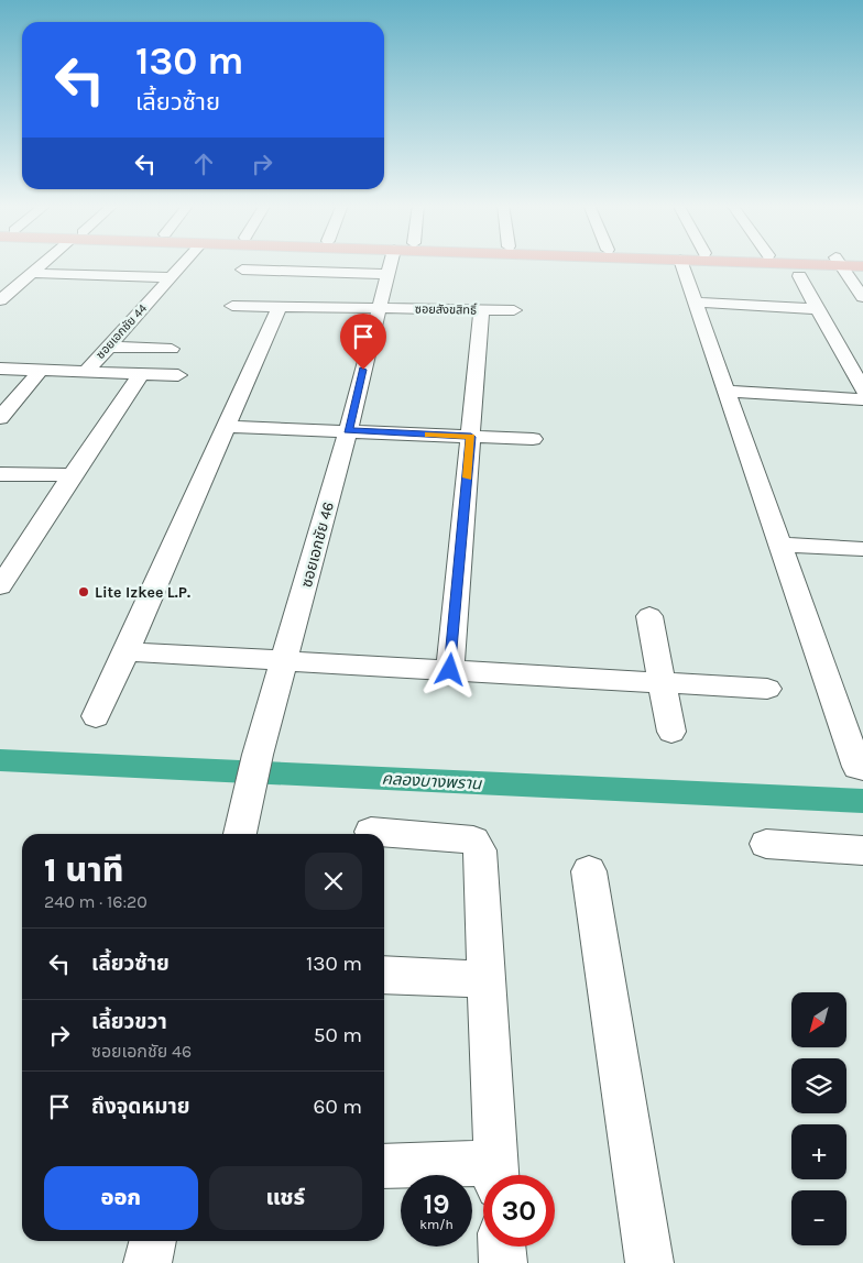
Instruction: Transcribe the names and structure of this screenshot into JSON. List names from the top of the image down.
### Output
{
  "streets": {
    "street": ["ซอยสังขสิทธิ์", "ซอยเอกชัย 44", "ซอยเอกชัย 46"]
  },
  "crossings": [
    ["ซอยสังขสิทธิ์", "ซอยเอกชัย 46"]
  ],
  "water": ["คลองบางพราน"],
  "places": ["Lite Izkee L.P."],
  "north": "bottom left",
  "page": {
    "turn": ["130 m", "เลี้ยวซ้าย"],
    "heading": ["1 นาที", "240 m · 16:20"],
    "list": [
      {
        "name": "เลี้ยวซ้าย",
        "value": "130 m"
      },
      {
        "name": "เลี้ยวขวา",
        "note": "ซอยเอกชัย 46",
        "value": "50 m"
      },
      {
        "name": "ถึงจุดหมาย",
        "value": "60 m"
      }
    ],
    "map_buttons": ["+", "−"],
    "buttons": ["ออก", "แชร์"],
    "speed": "19 km/h",
    "limit": "30"
  }
}
